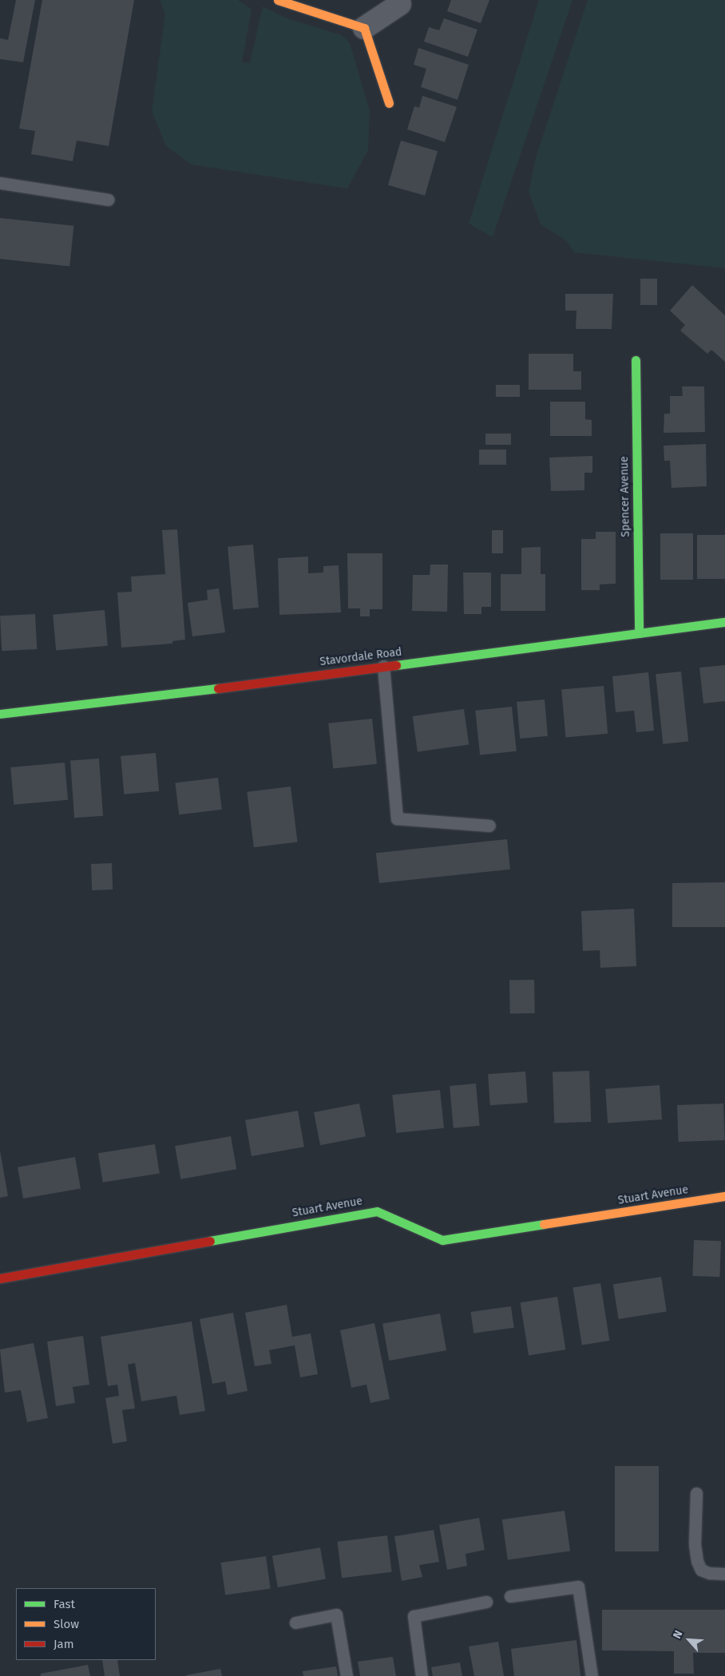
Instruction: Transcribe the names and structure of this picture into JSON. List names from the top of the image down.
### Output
{
  "streets": {
    "street": ["Spencer Avenue", "Stavordale Road", "Stuart Avenue"]
  },
  "crossings": [
    ["Spencer Avenue", "Stavordale Road"]
  ],
  "legend": ["Fast", "Slow", "Jam"],
  "north": "top left"
}
